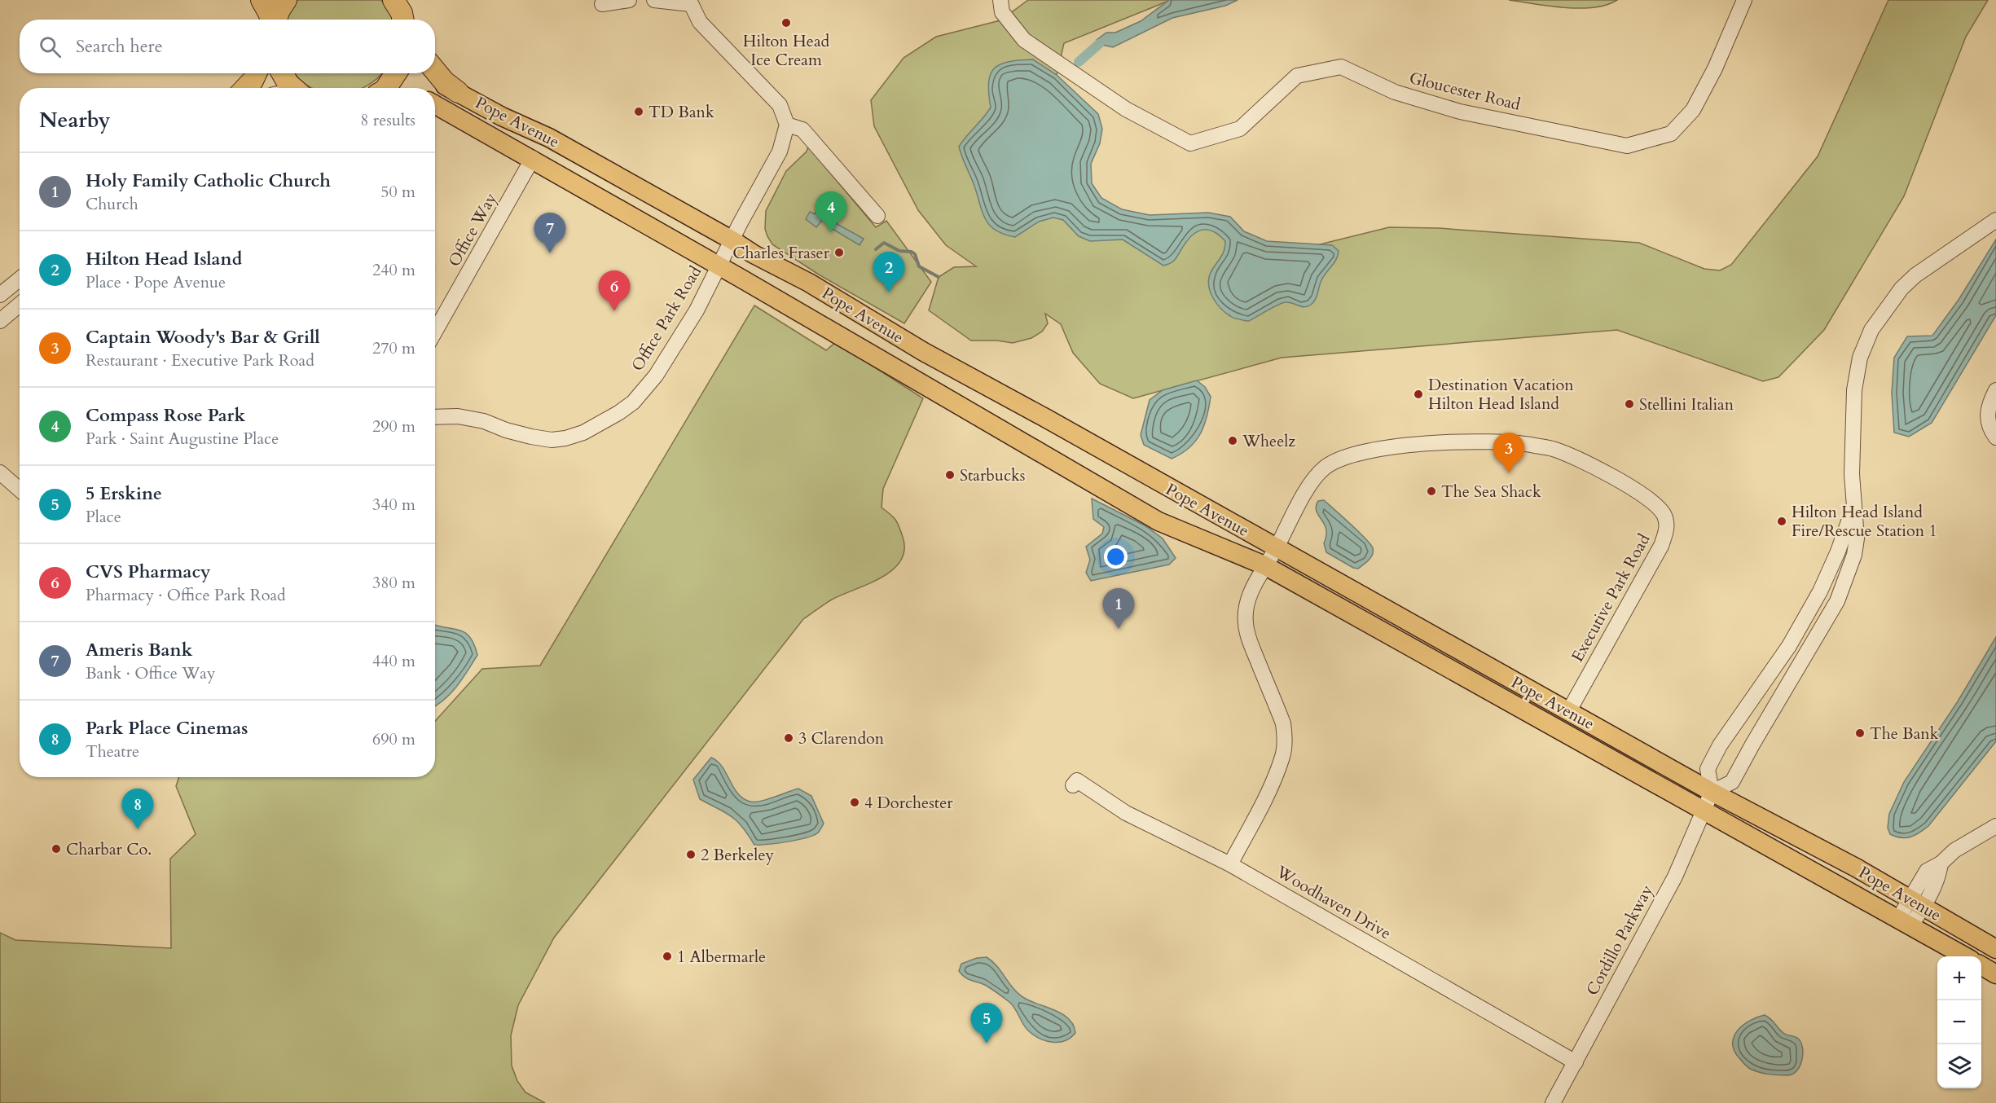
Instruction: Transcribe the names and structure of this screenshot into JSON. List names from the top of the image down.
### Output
{
  "streets": {
    "main road": ["Pope Avenue"],
    "street": [
      "Gloucester Road",
      "Office Way",
      "Office Park Road",
      "Executive Park Road",
      "Woodhaven Drive",
      "Cordillo Parkway"
    ]
  },
  "crossings": [
    ["Pope Avenue", "Office Way"],
    ["Pope Avenue", "Office Park Road"],
    ["Pope Avenue", "Executive Park Road"],
    ["Pope Avenue", "Cordillo Parkway"],
    ["Executive Park Road", "Woodhaven Drive"],
    ["Woodhaven Drive", "Cordillo Parkway"]
  ],
  "places": [
    "Hilton Head Ice Cream",
    "TD Bank",
    "Charles Fraser",
    "Destination Vacation Hilton Head Island",
    "Stellini Italian",
    "Wheelz",
    "Starbucks",
    "The Sea Shack",
    "Hilton Head Island Fire/Rescue Station 1",
    "The Bank",
    "3 Clarendon",
    "4 Dorchester",
    "Charbar Co.",
    "2 Berkeley",
    "1 Albermarle"
  ],
  "page": {
    "search": "Search here",
    "heading": ["Nearby", "8 results"],
    "list": [
      {
        "mark": "1",
        "name": "Holy Family Catholic Church",
        "note": "Church",
        "value": "50 m"
      },
      {
        "mark": "2",
        "name": "Hilton Head Island",
        "note": "Place · Pope Avenue",
        "value": "240 m"
      },
      {
        "mark": "3",
        "name": "Captain Woody's Bar & Grill",
        "note": "Restaurant · Executive Park Road",
        "value": "270 m"
      },
      {
        "mark": "4",
        "name": "Compass Rose Park",
        "note": "Park · Saint Augustine Place",
        "value": "290 m"
      },
      {
        "mark": "5",
        "name": "5 Erskine",
        "note": "Place",
        "value": "340 m"
      },
      {
        "mark": "6",
        "name": "CVS Pharmacy",
        "note": "Pharmacy · Office Park Road",
        "value": "380 m"
      },
      {
        "mark": "7",
        "name": "Ameris Bank",
        "note": "Bank · Office Way",
        "value": "440 m"
      },
      {
        "mark": "8",
        "name": "Park Place Cinemas",
        "note": "Theatre",
        "value": "690 m"
      }
    ],
    "pins": [
      "4",
      "7",
      "2",
      "6",
      "3",
      "1",
      "8",
      "5"
    ],
    "map_buttons": ["+", "−"]
  }
}
